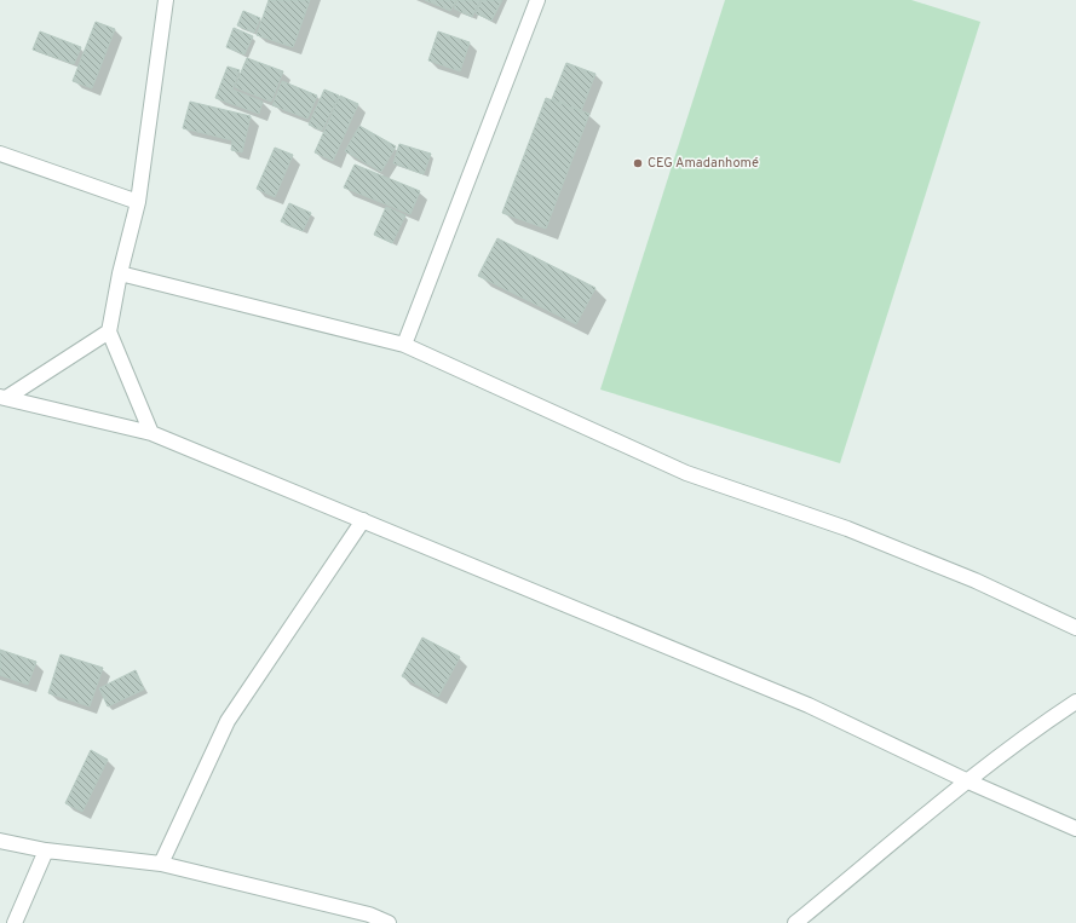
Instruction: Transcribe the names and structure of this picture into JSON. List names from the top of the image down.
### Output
{
  "places": ["CEG Amadanhomé"]
}
